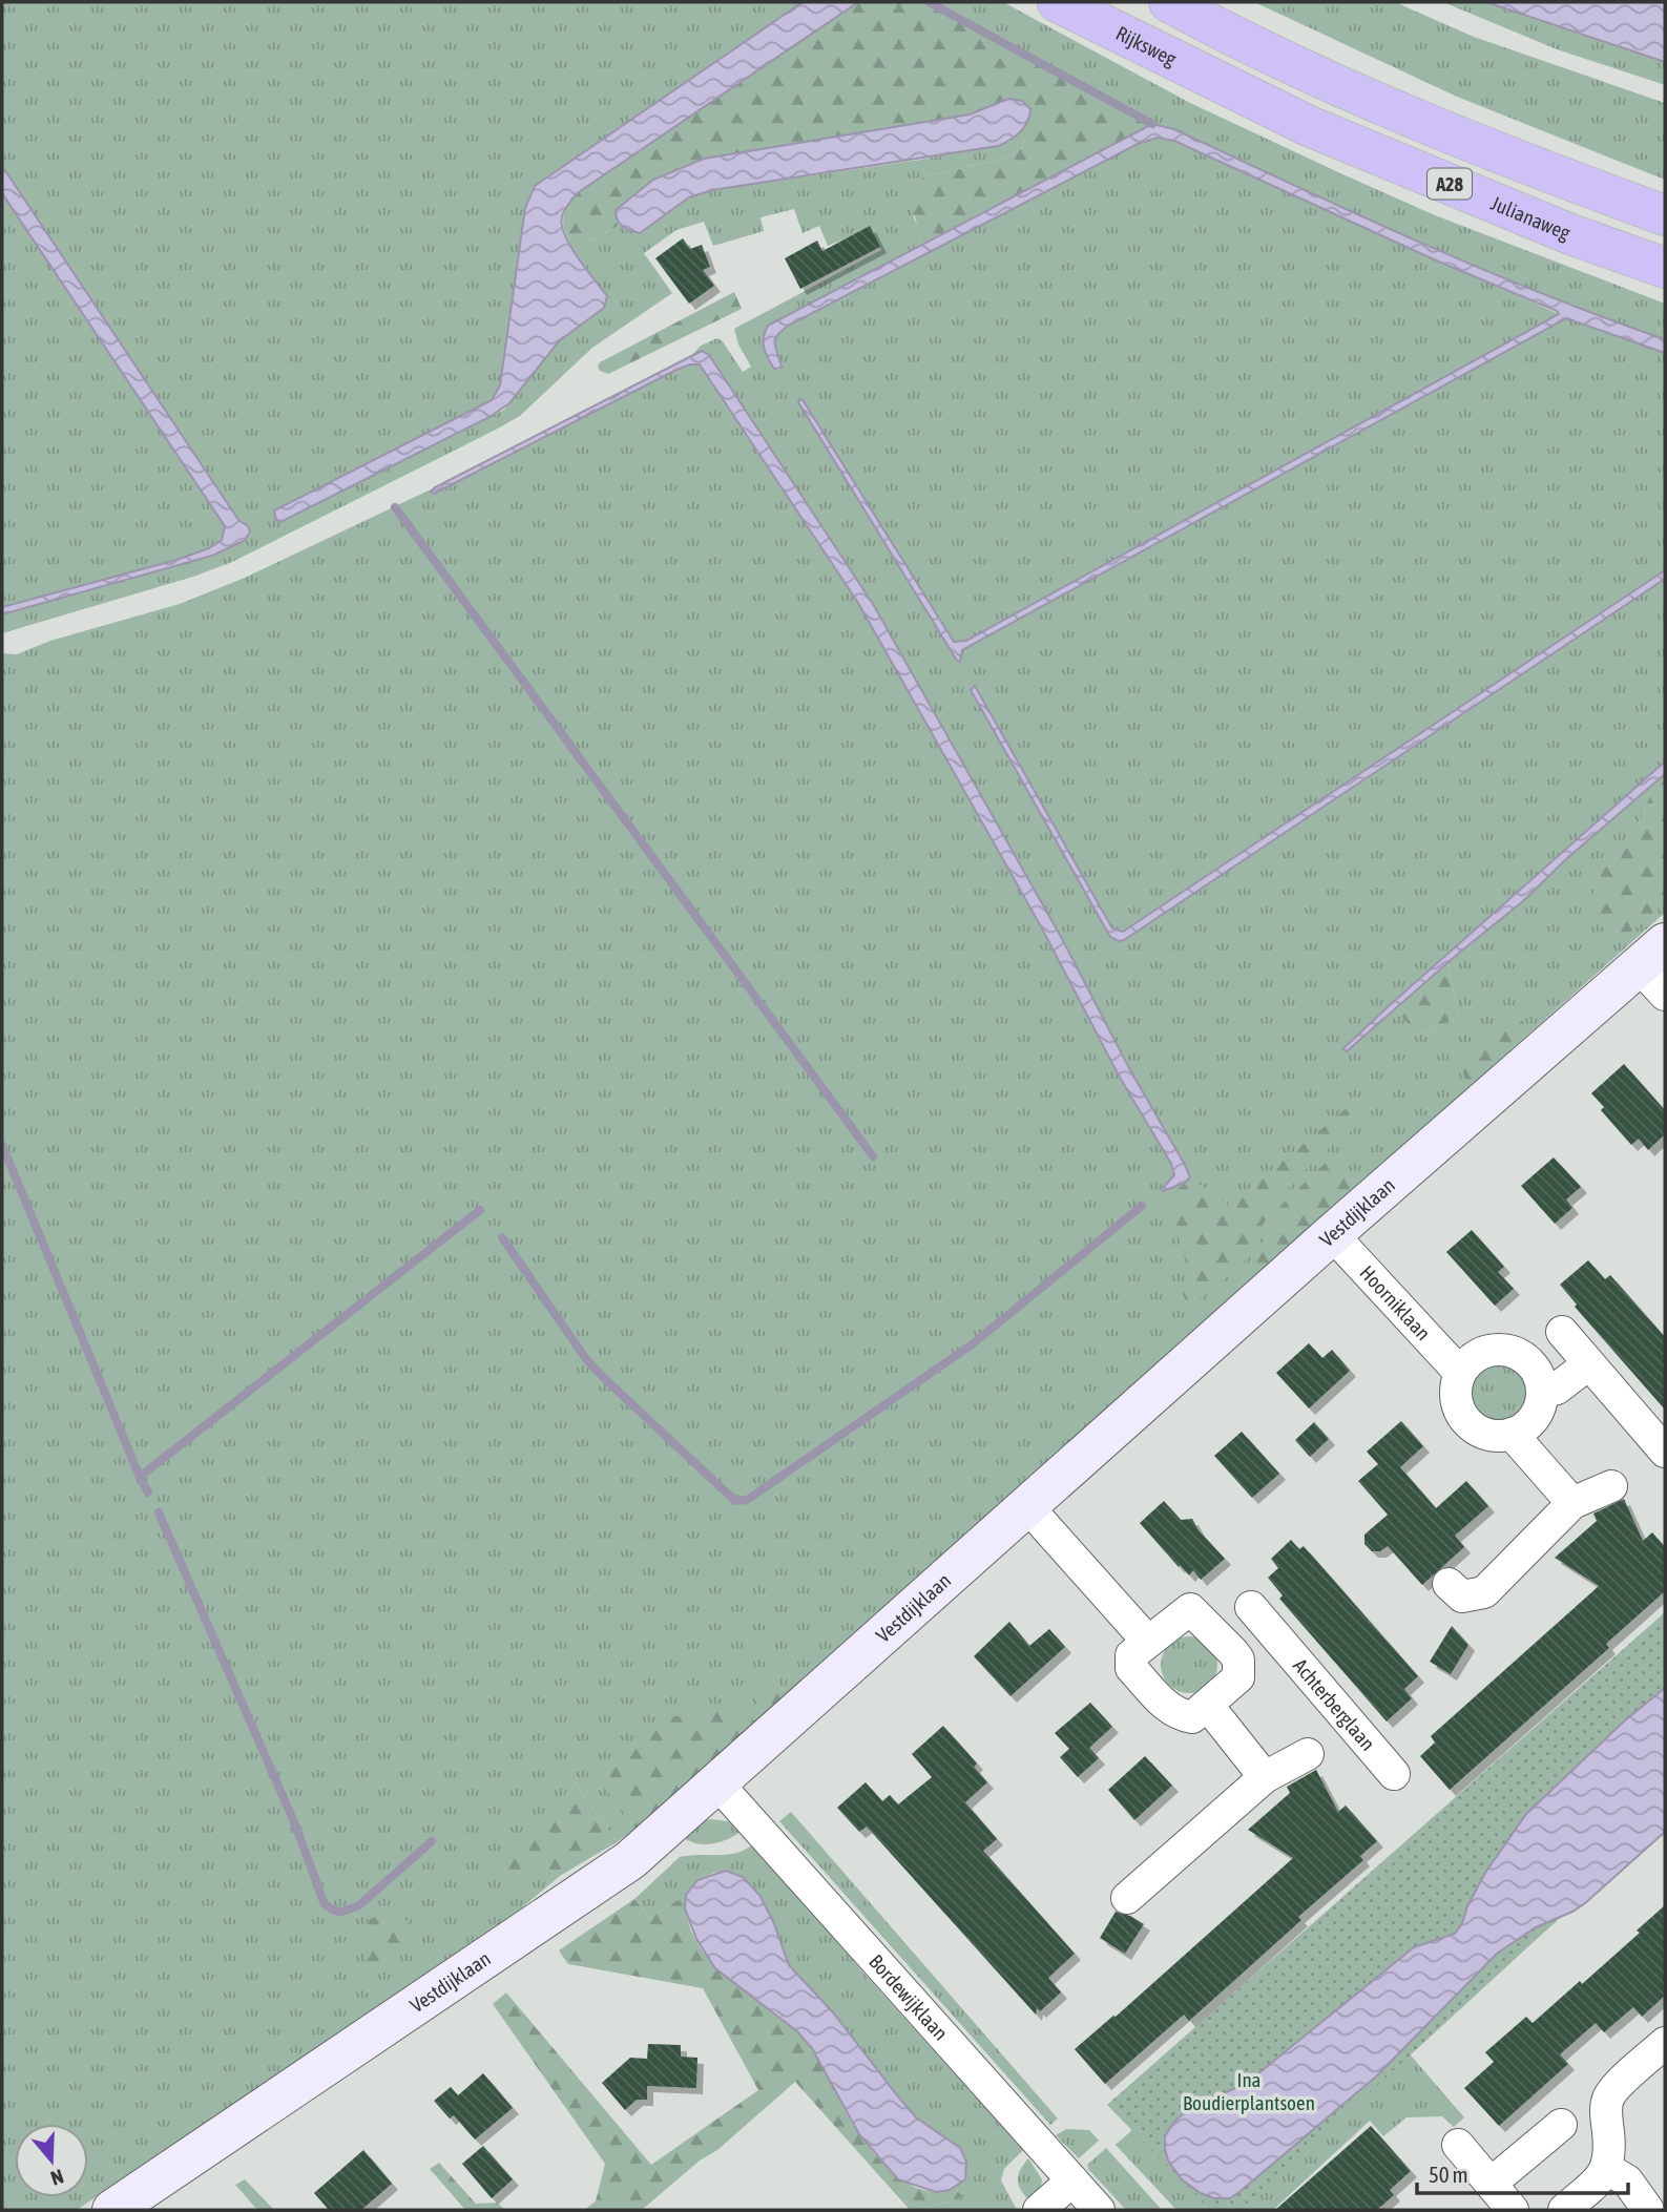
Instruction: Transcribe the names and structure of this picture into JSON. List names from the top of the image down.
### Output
{
  "streets": {
    "highway": ["Rijksweg", "A28", "Julianaweg"],
    "street": [
      "Vestdijklaan",
      "Hoorniklaan",
      "Achterberglaan",
      "Bordewijklaan"
    ]
  },
  "crossings": [
    ["Rijksweg", "Julianaweg"],
    ["Vestdijklaan", "Hoorniklaan"],
    ["Vestdijklaan", "Bordewijklaan"]
  ],
  "parks": ["Ina Boudierplantsoen"],
  "scale_bar": "50 m",
  "north": "bottom"
}
